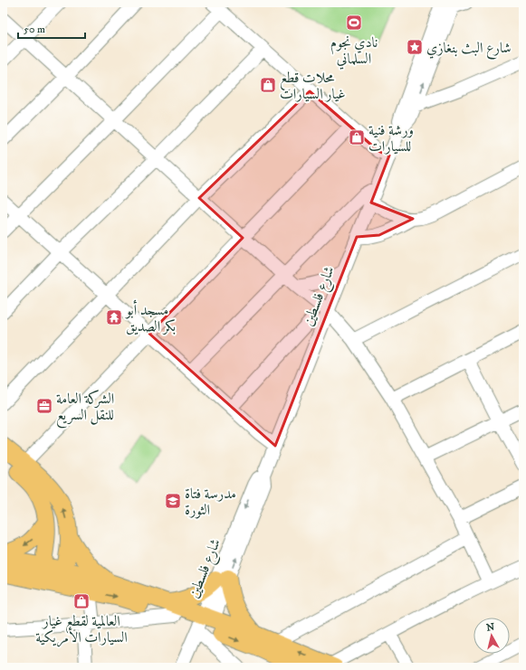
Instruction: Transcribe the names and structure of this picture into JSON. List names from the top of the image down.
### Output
{
  "streets": {
    "street": ["شارع فلسطين"]
  },
  "places": {
    "sports": ["نادي نجوم السلماني"],
    "place": ["شارع البث بنغازي"],
    "shop": ["محلات قطع غيار السيارات", "ورشة فنية للسيارات", "العالمية لقطع غيار السيارات الأمريكية"],
    "temple": ["مسجد أبو بكر الصديق"],
    "office": ["الشركة العامة للنقل السريع"],
    "school or university": ["مدرسة فتاة الثورة"]
  },
  "scale_bar": "50 m",
  "north": "top"
}
